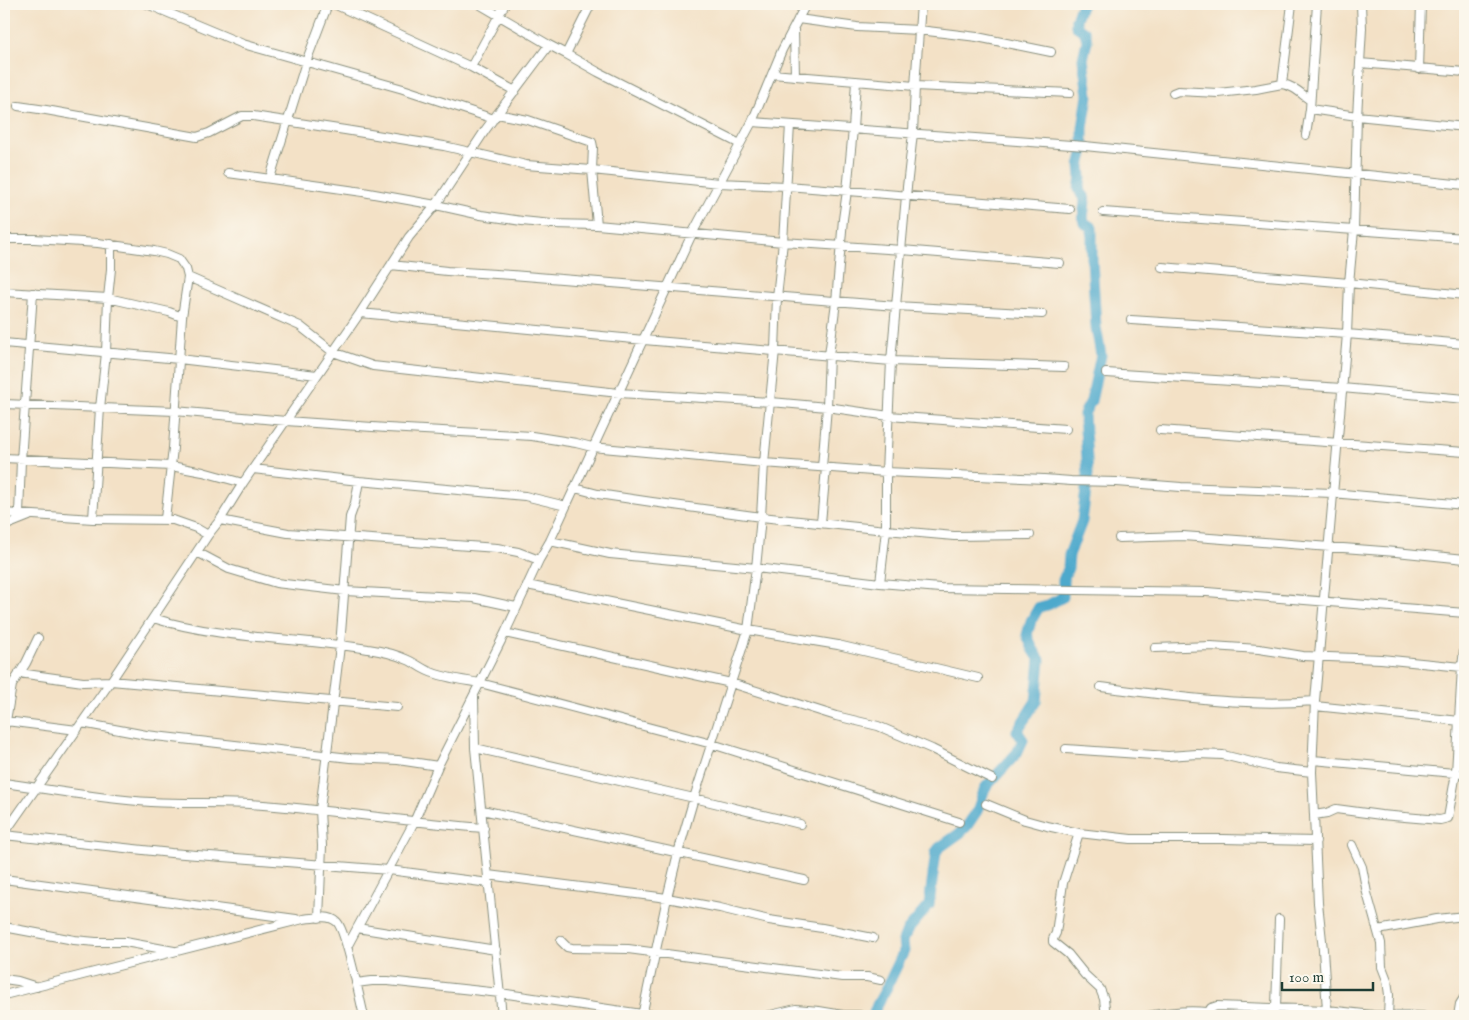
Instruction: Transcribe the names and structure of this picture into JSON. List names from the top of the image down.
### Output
{
  "scale_bar": "100 m"
}
